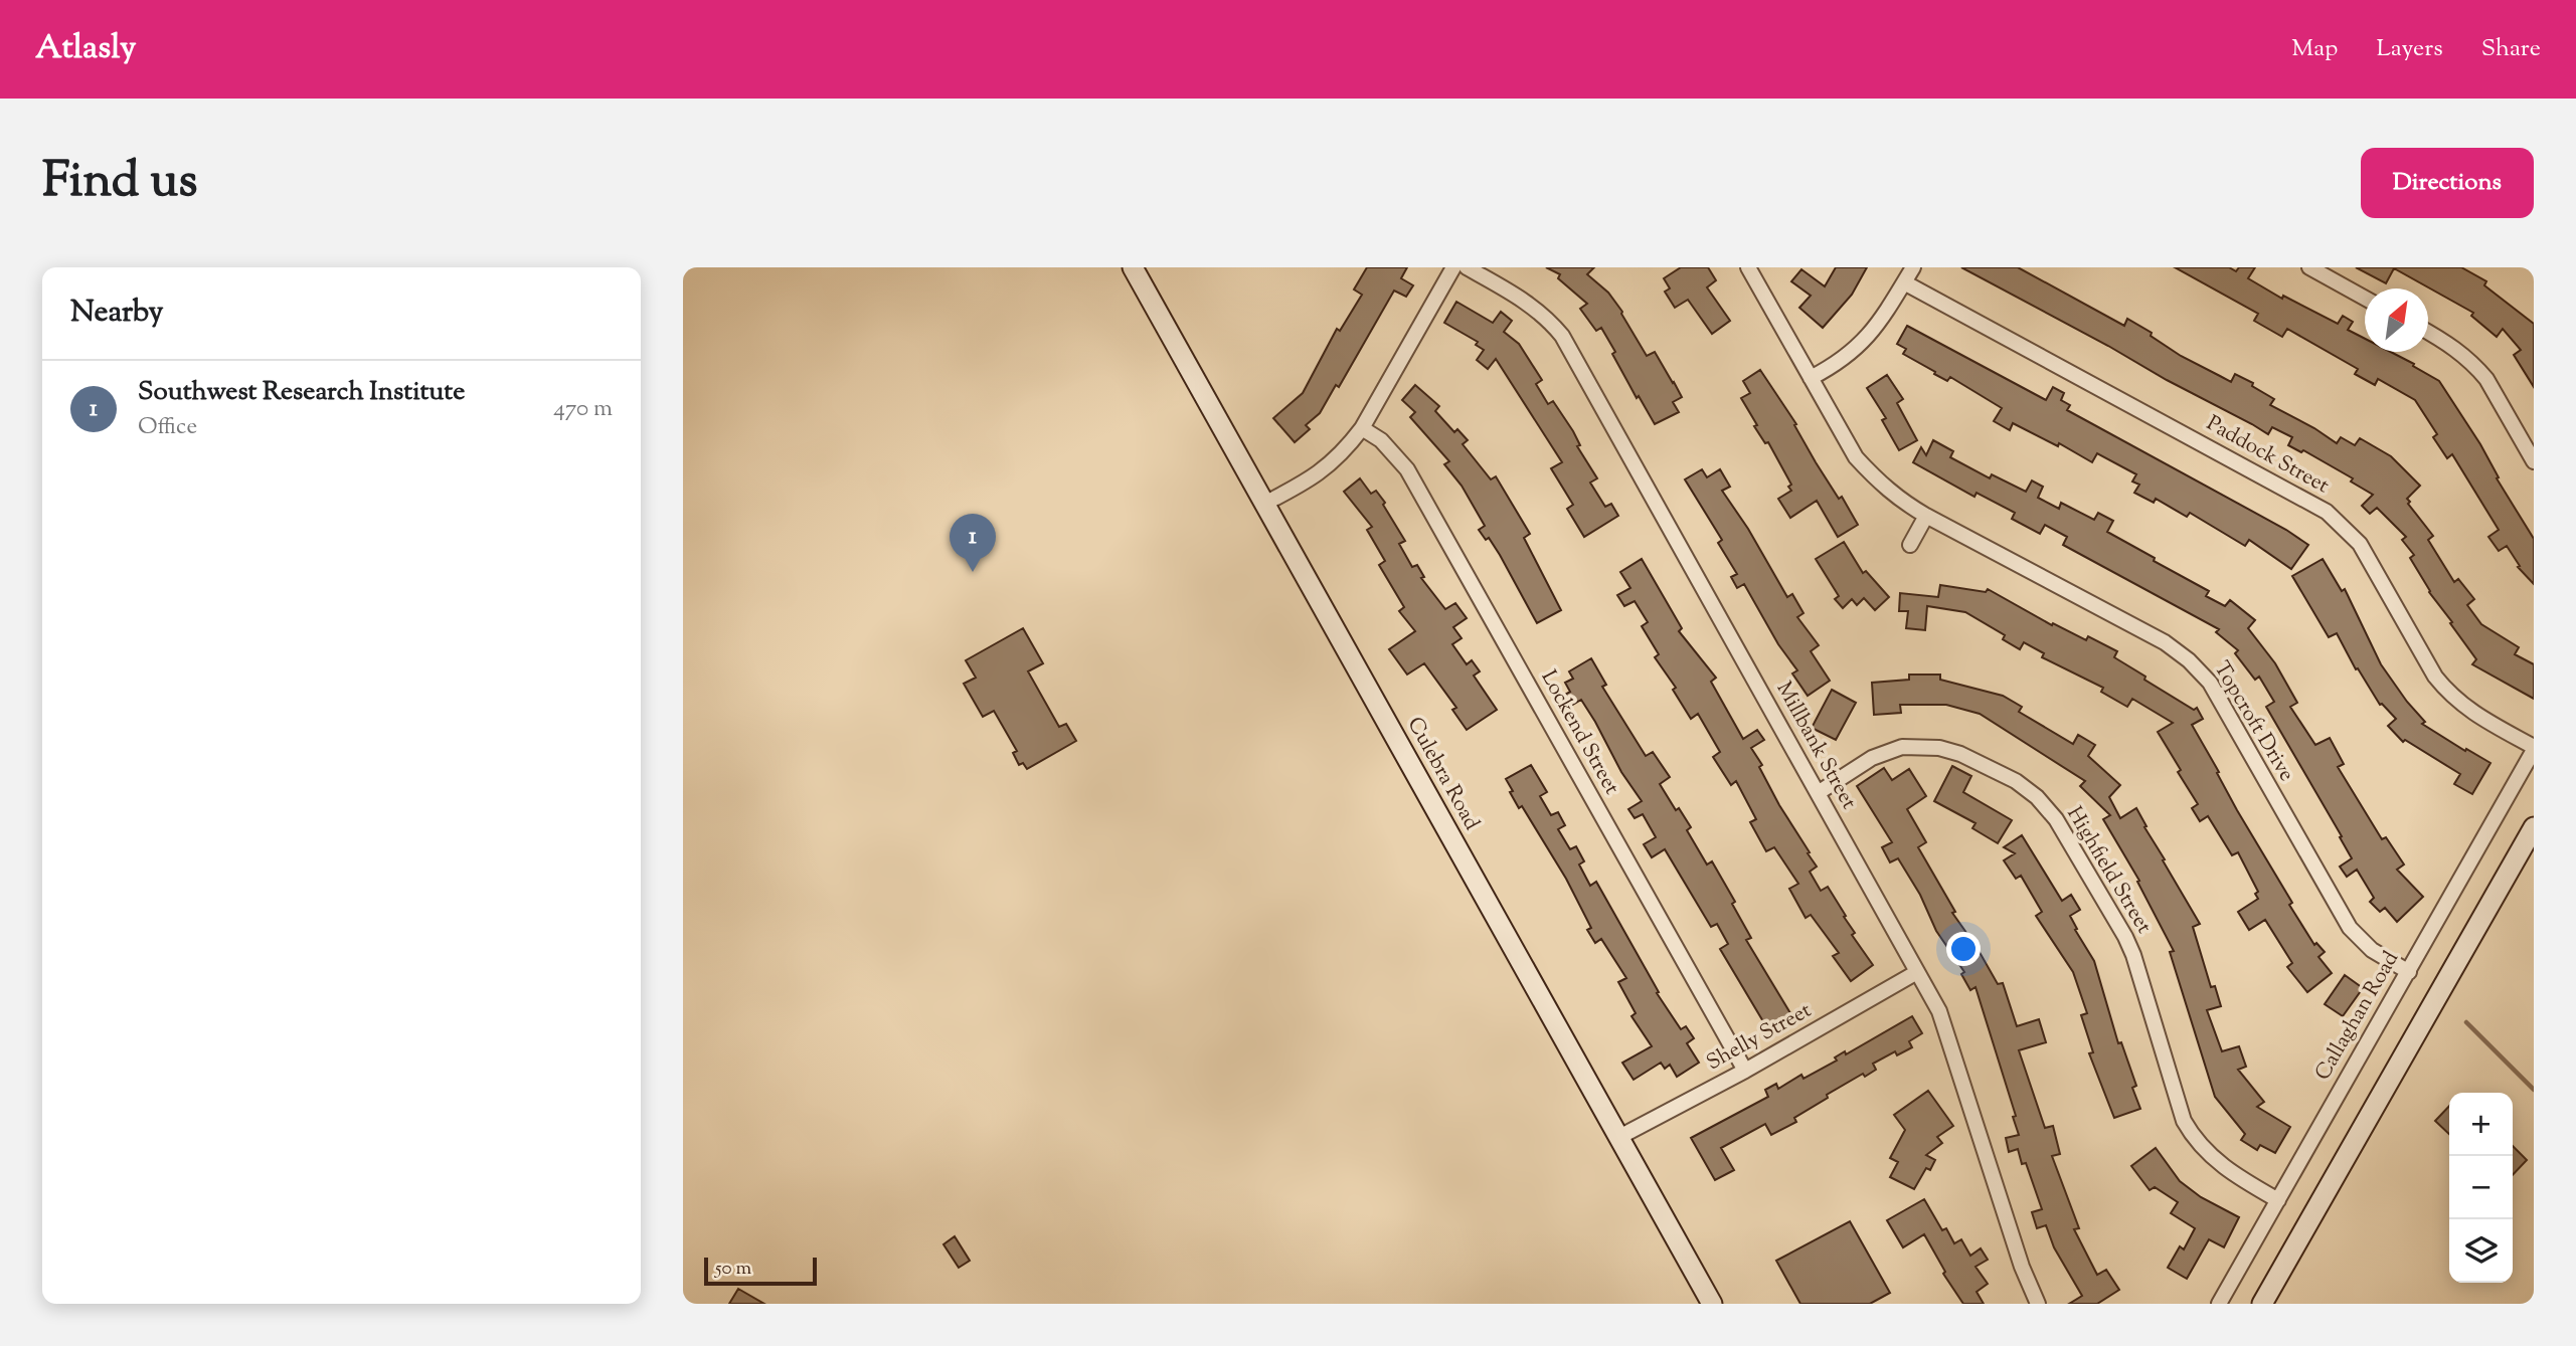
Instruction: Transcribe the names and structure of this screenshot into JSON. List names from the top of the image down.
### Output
{
  "streets": {
    "main road": ["Culebra Road"],
    "street": [
      "Paddock Street",
      "Topcroft Drive",
      "Lockend Street",
      "Millbank Street",
      "Highfield Street",
      "Callaghan Road",
      "Shelly Street"
    ]
  },
  "crossings": [
    ["Paddock Street", "Callaghan Road"],
    ["Topcroft Drive", "Callaghan Road"],
    ["Lockend Street", "Shelly Street"],
    ["Millbank Street", "Highfield Street"],
    ["Millbank Street", "Shelly Street"],
    ["Culebra Road", "Shelly Street"],
    ["Highfield Street", "Callaghan Road"]
  ],
  "scale_bar": "50 m",
  "north": "top right",
  "page": {
    "header": "Atlasly",
    "nav": ["Map", "Layers", "Share"],
    "title": "Find us",
    "buttons": "Directions",
    "heading": "Nearby",
    "list": [
      {
        "mark": "1",
        "name": "Southwest Research Institute",
        "note": "Office",
        "value": "470 m"
      }
    ],
    "pins": "1",
    "map_buttons": ["+", "−"],
    "scale": "50 m"
  }
}
